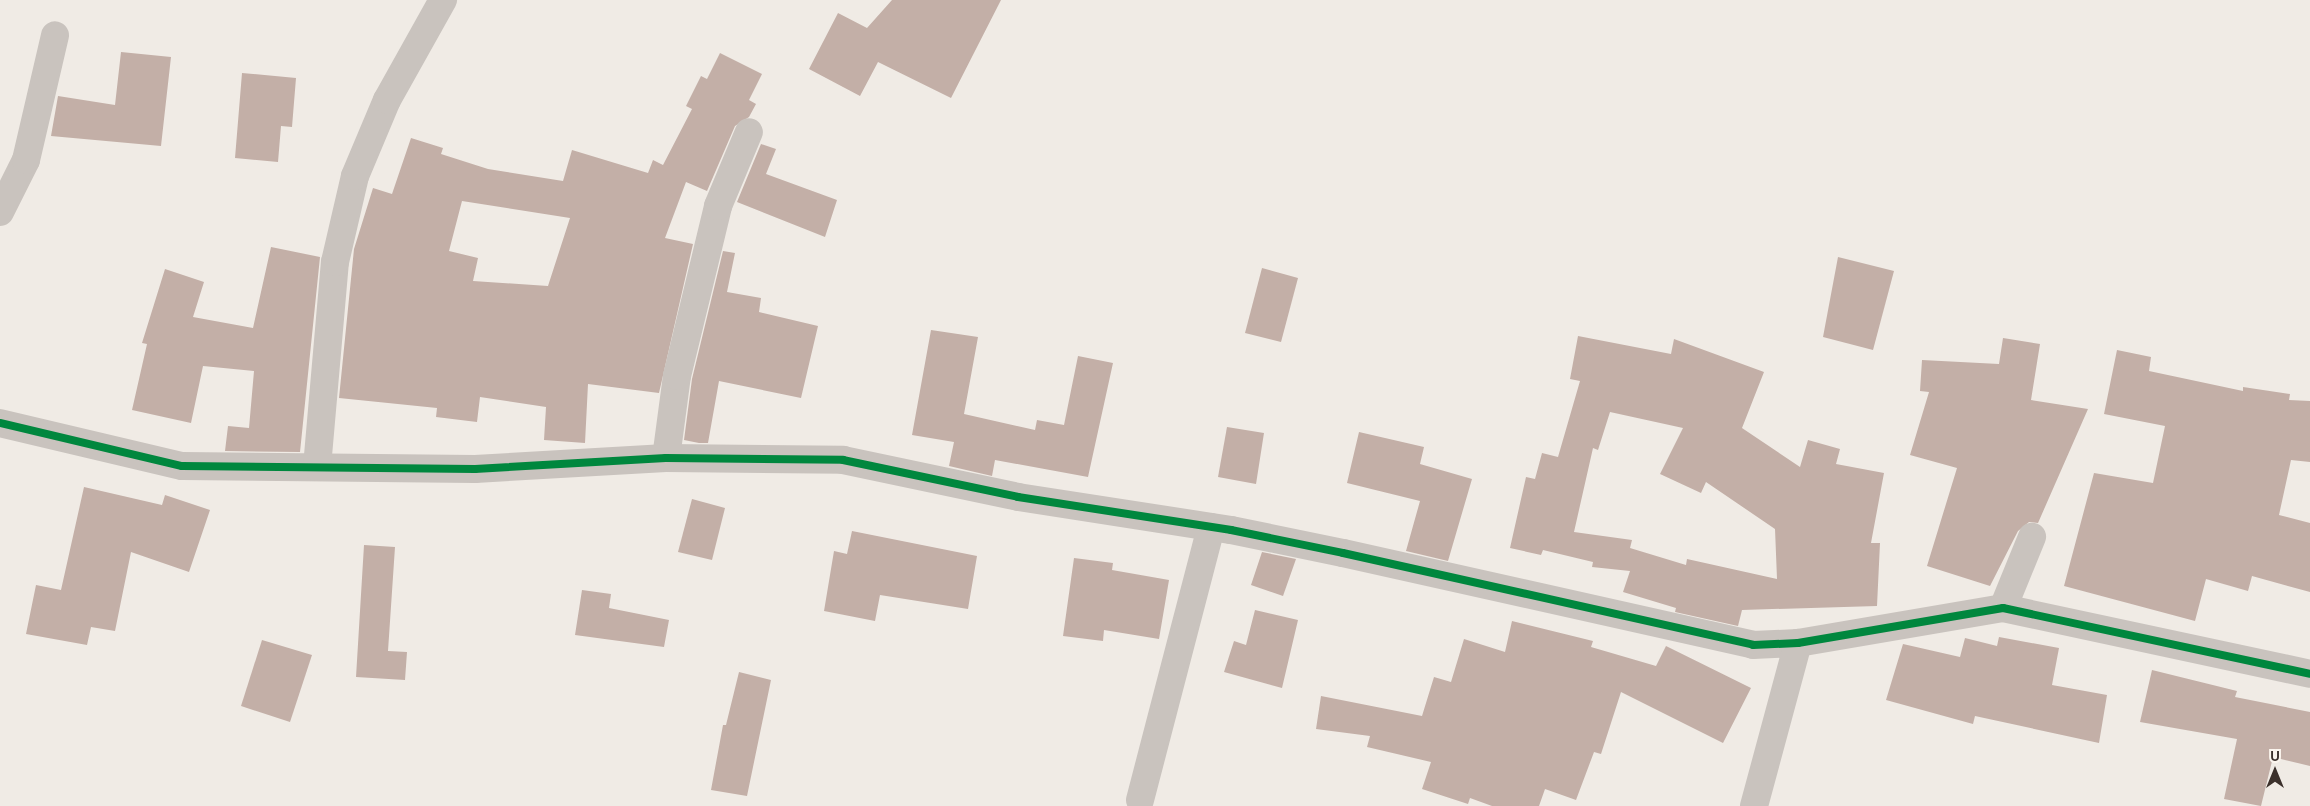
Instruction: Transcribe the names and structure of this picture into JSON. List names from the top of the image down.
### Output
{
  "north": "top"
}
